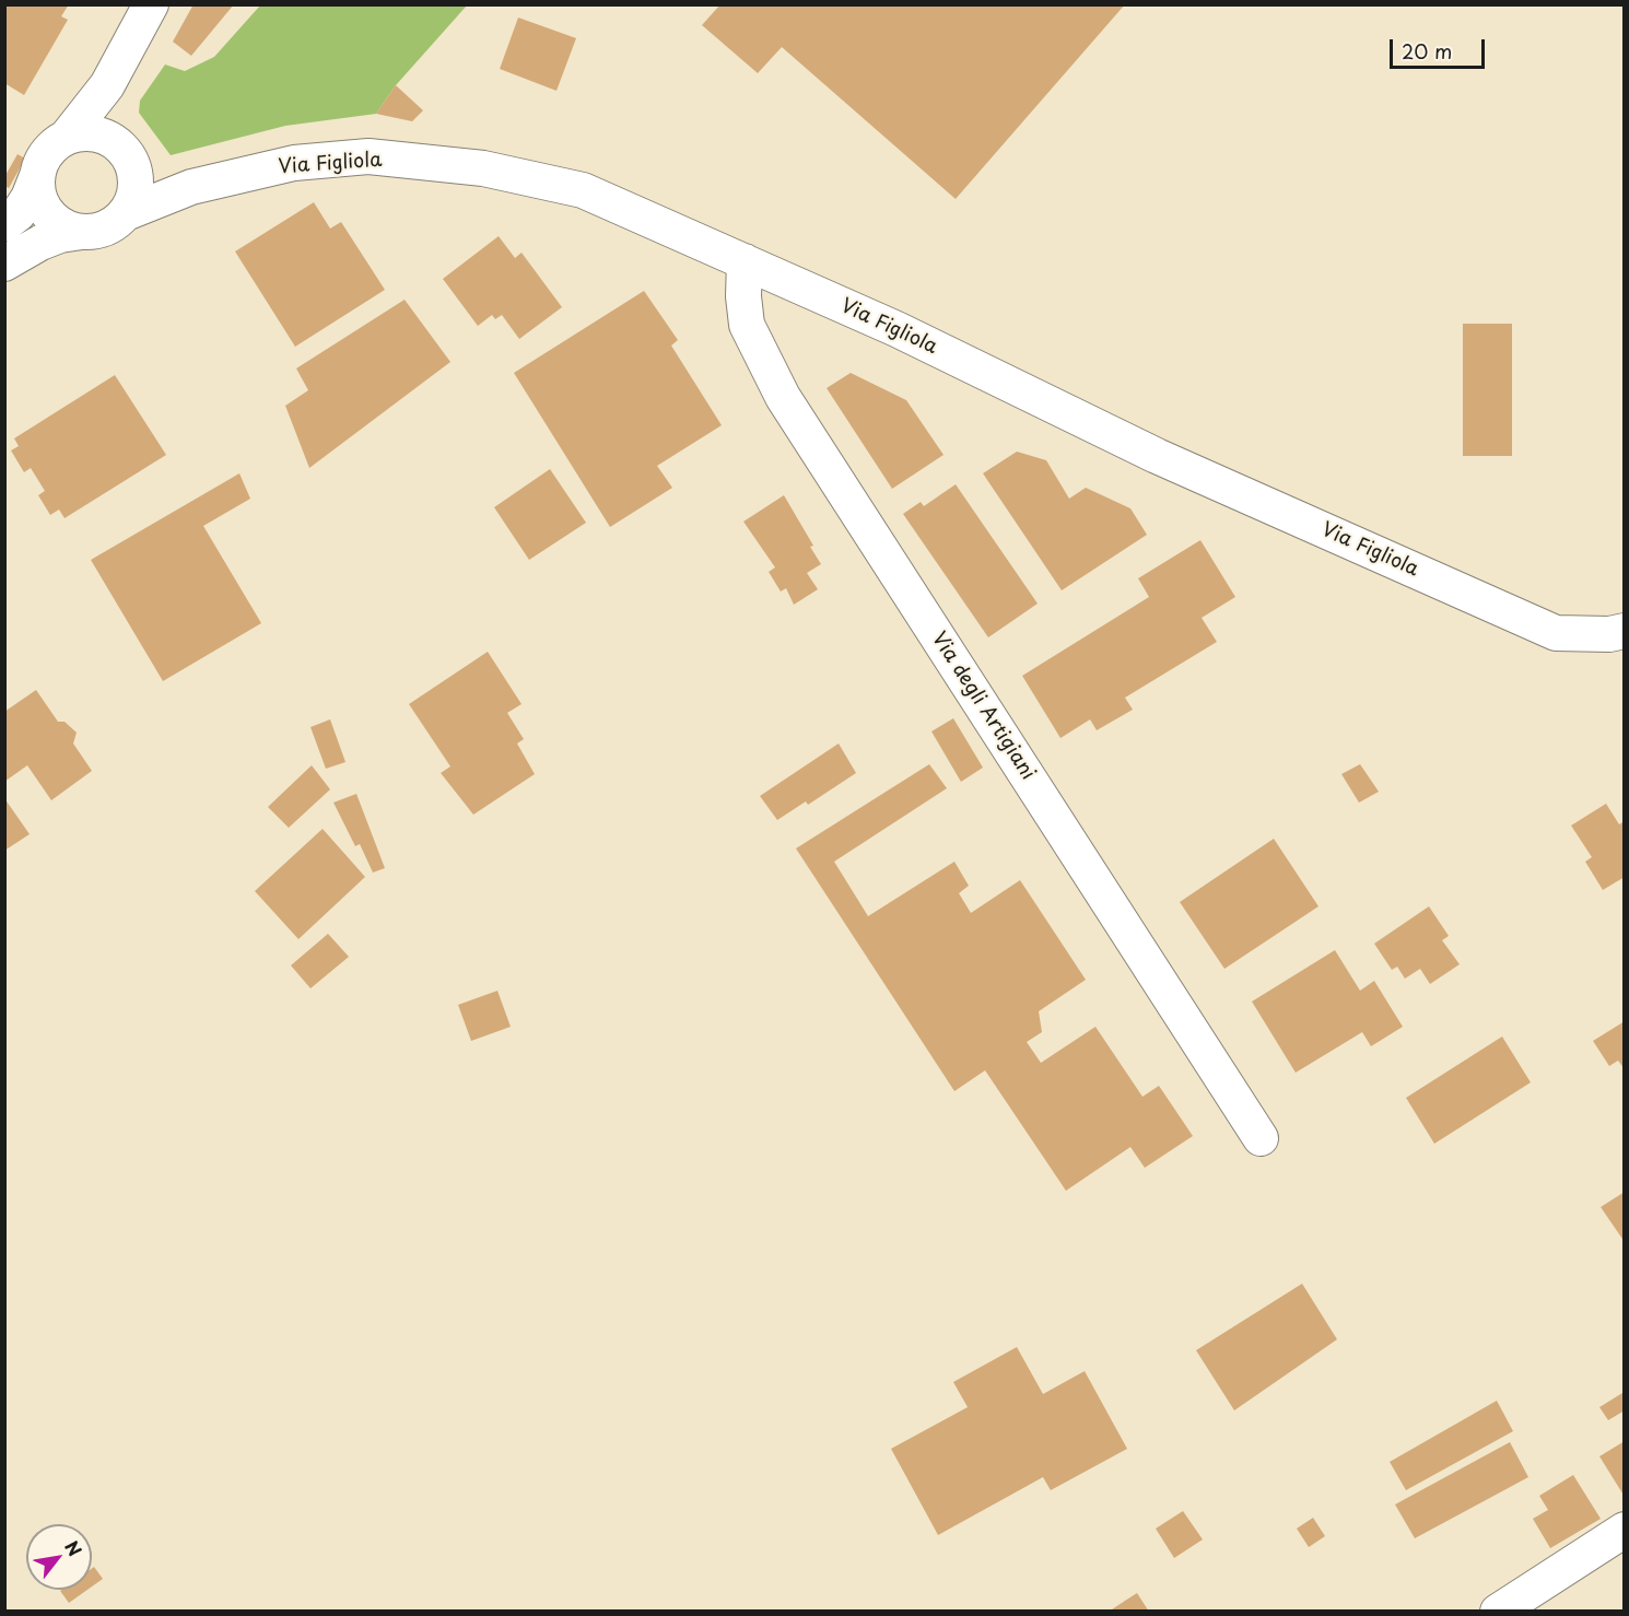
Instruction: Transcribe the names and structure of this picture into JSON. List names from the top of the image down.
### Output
{
  "streets": {
    "street": ["Via Figliola", "Via degli Artigiani"]
  },
  "crossings": [
    ["Via Figliola", "Via degli Artigiani"]
  ],
  "scale_bar": "20 m",
  "north": "top right"
}
